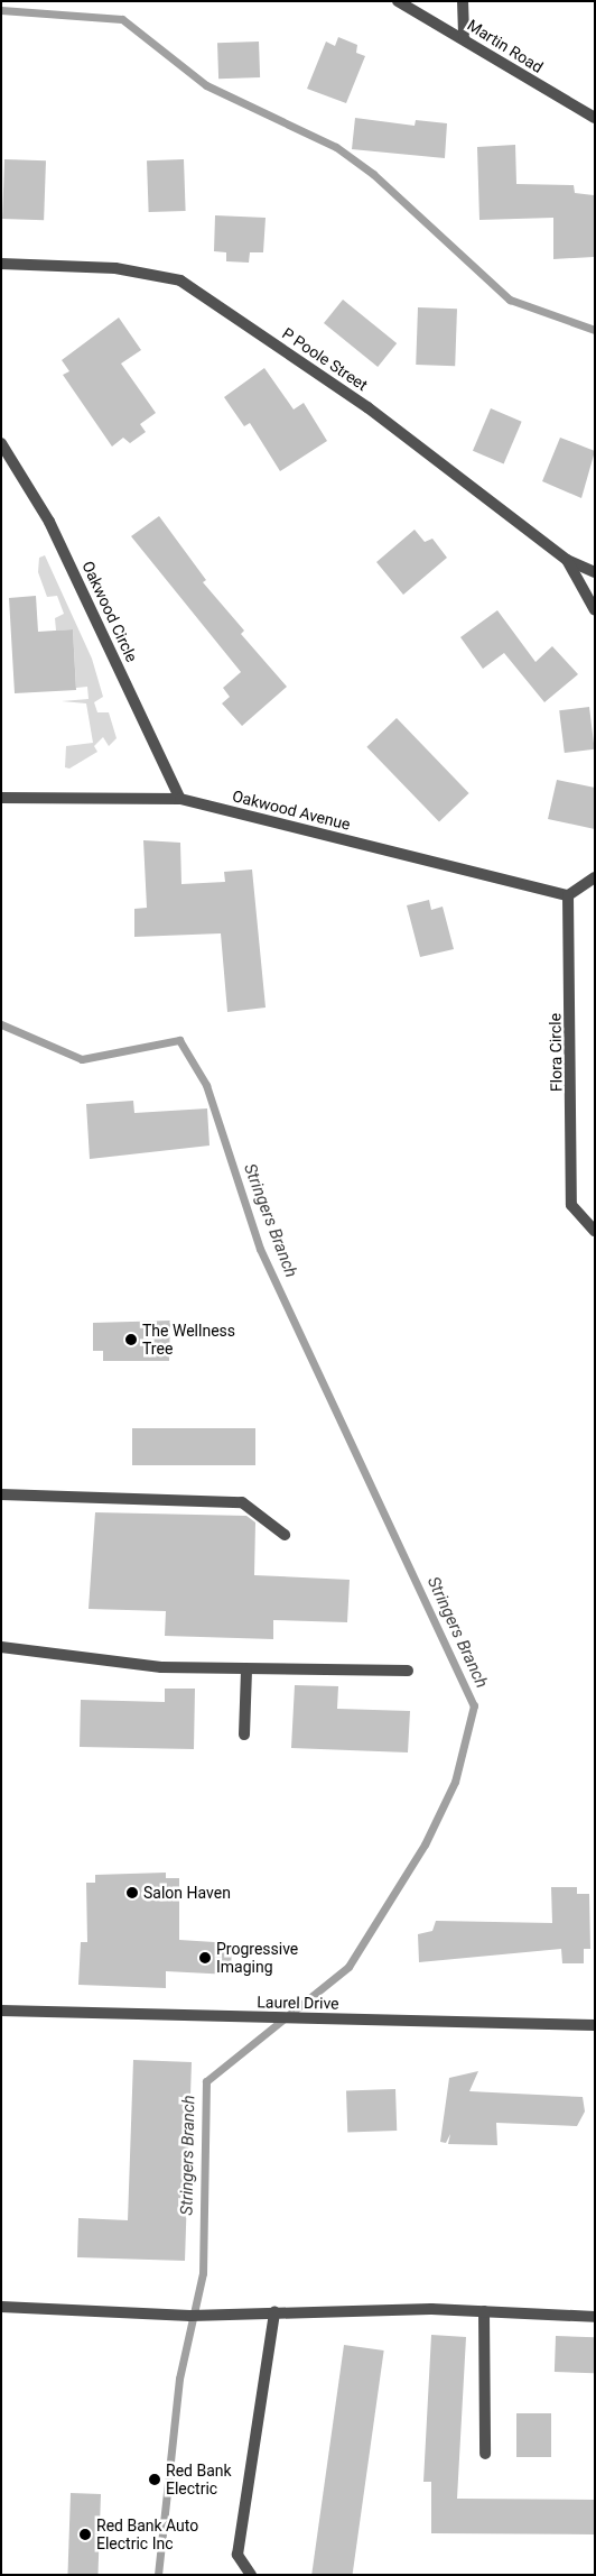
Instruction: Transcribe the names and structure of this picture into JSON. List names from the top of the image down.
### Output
{
  "streets": {
    "street": [
      "Martin Road",
      "P Poole Street",
      "Oakwood Circle",
      "Oakwood Avenue",
      "Flora Circle",
      "Laurel Drive"
    ]
  },
  "crossings": [
    ["Oakwood Circle", "Oakwood Avenue"],
    ["Oakwood Avenue", "Flora Circle"]
  ],
  "water": ["Stringers Branch"],
  "places": [
    "The Wellness Tree",
    "Salon Haven",
    "Progressive Imaging",
    "Red Bank Electric",
    "Red Bank Auto Electric Inc"
  ]
}
